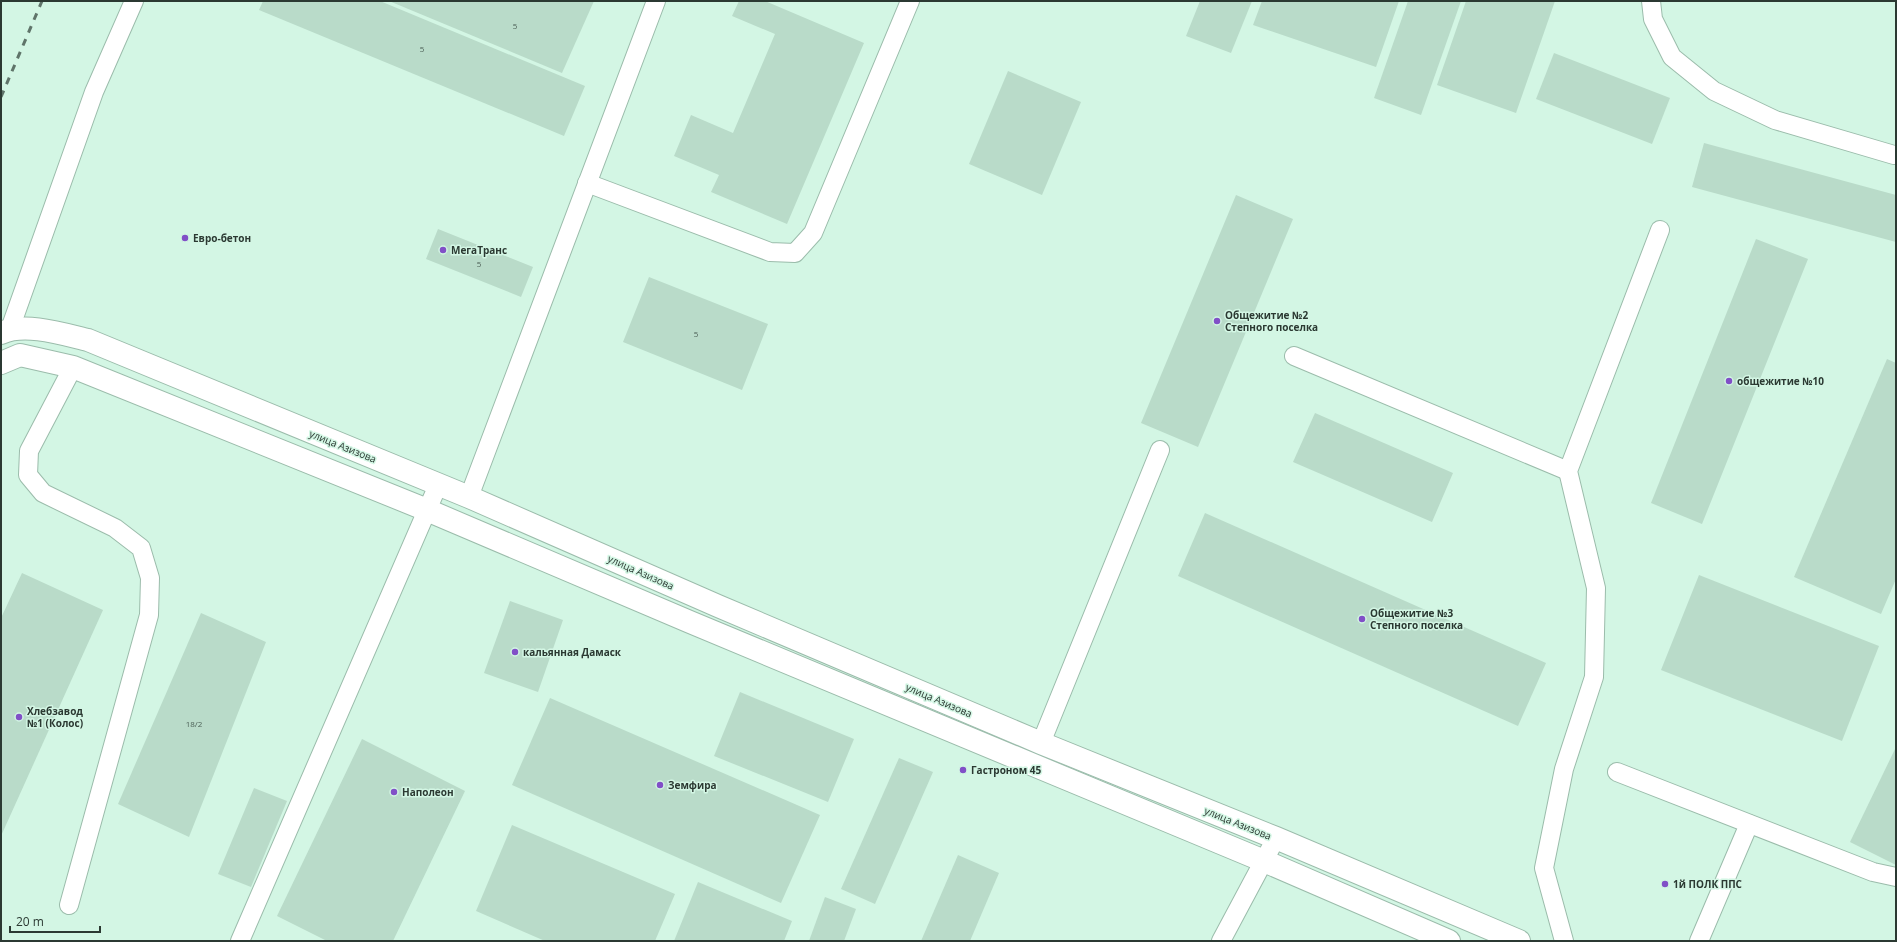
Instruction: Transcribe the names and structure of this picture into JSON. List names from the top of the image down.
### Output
{
  "streets": {
    "main road": ["улица Азизова"]
  },
  "places": [
    "Евро-бетон",
    "МегаТранс",
    "Общежитие №2 Степного поселка",
    "общежитие №10",
    "Общежитие №3 Степного поселка",
    "кальянная Дамаск",
    "Хлебзавод №1 (Колос)",
    "Гастроном 45",
    "Земфира",
    "Наполеон",
    "1й ПОЛК ППС"
  ],
  "house_numbers": [
    "5",
    "5",
    "5",
    "5",
    "18/2"
  ],
  "scale_bar": "20 m"
}
